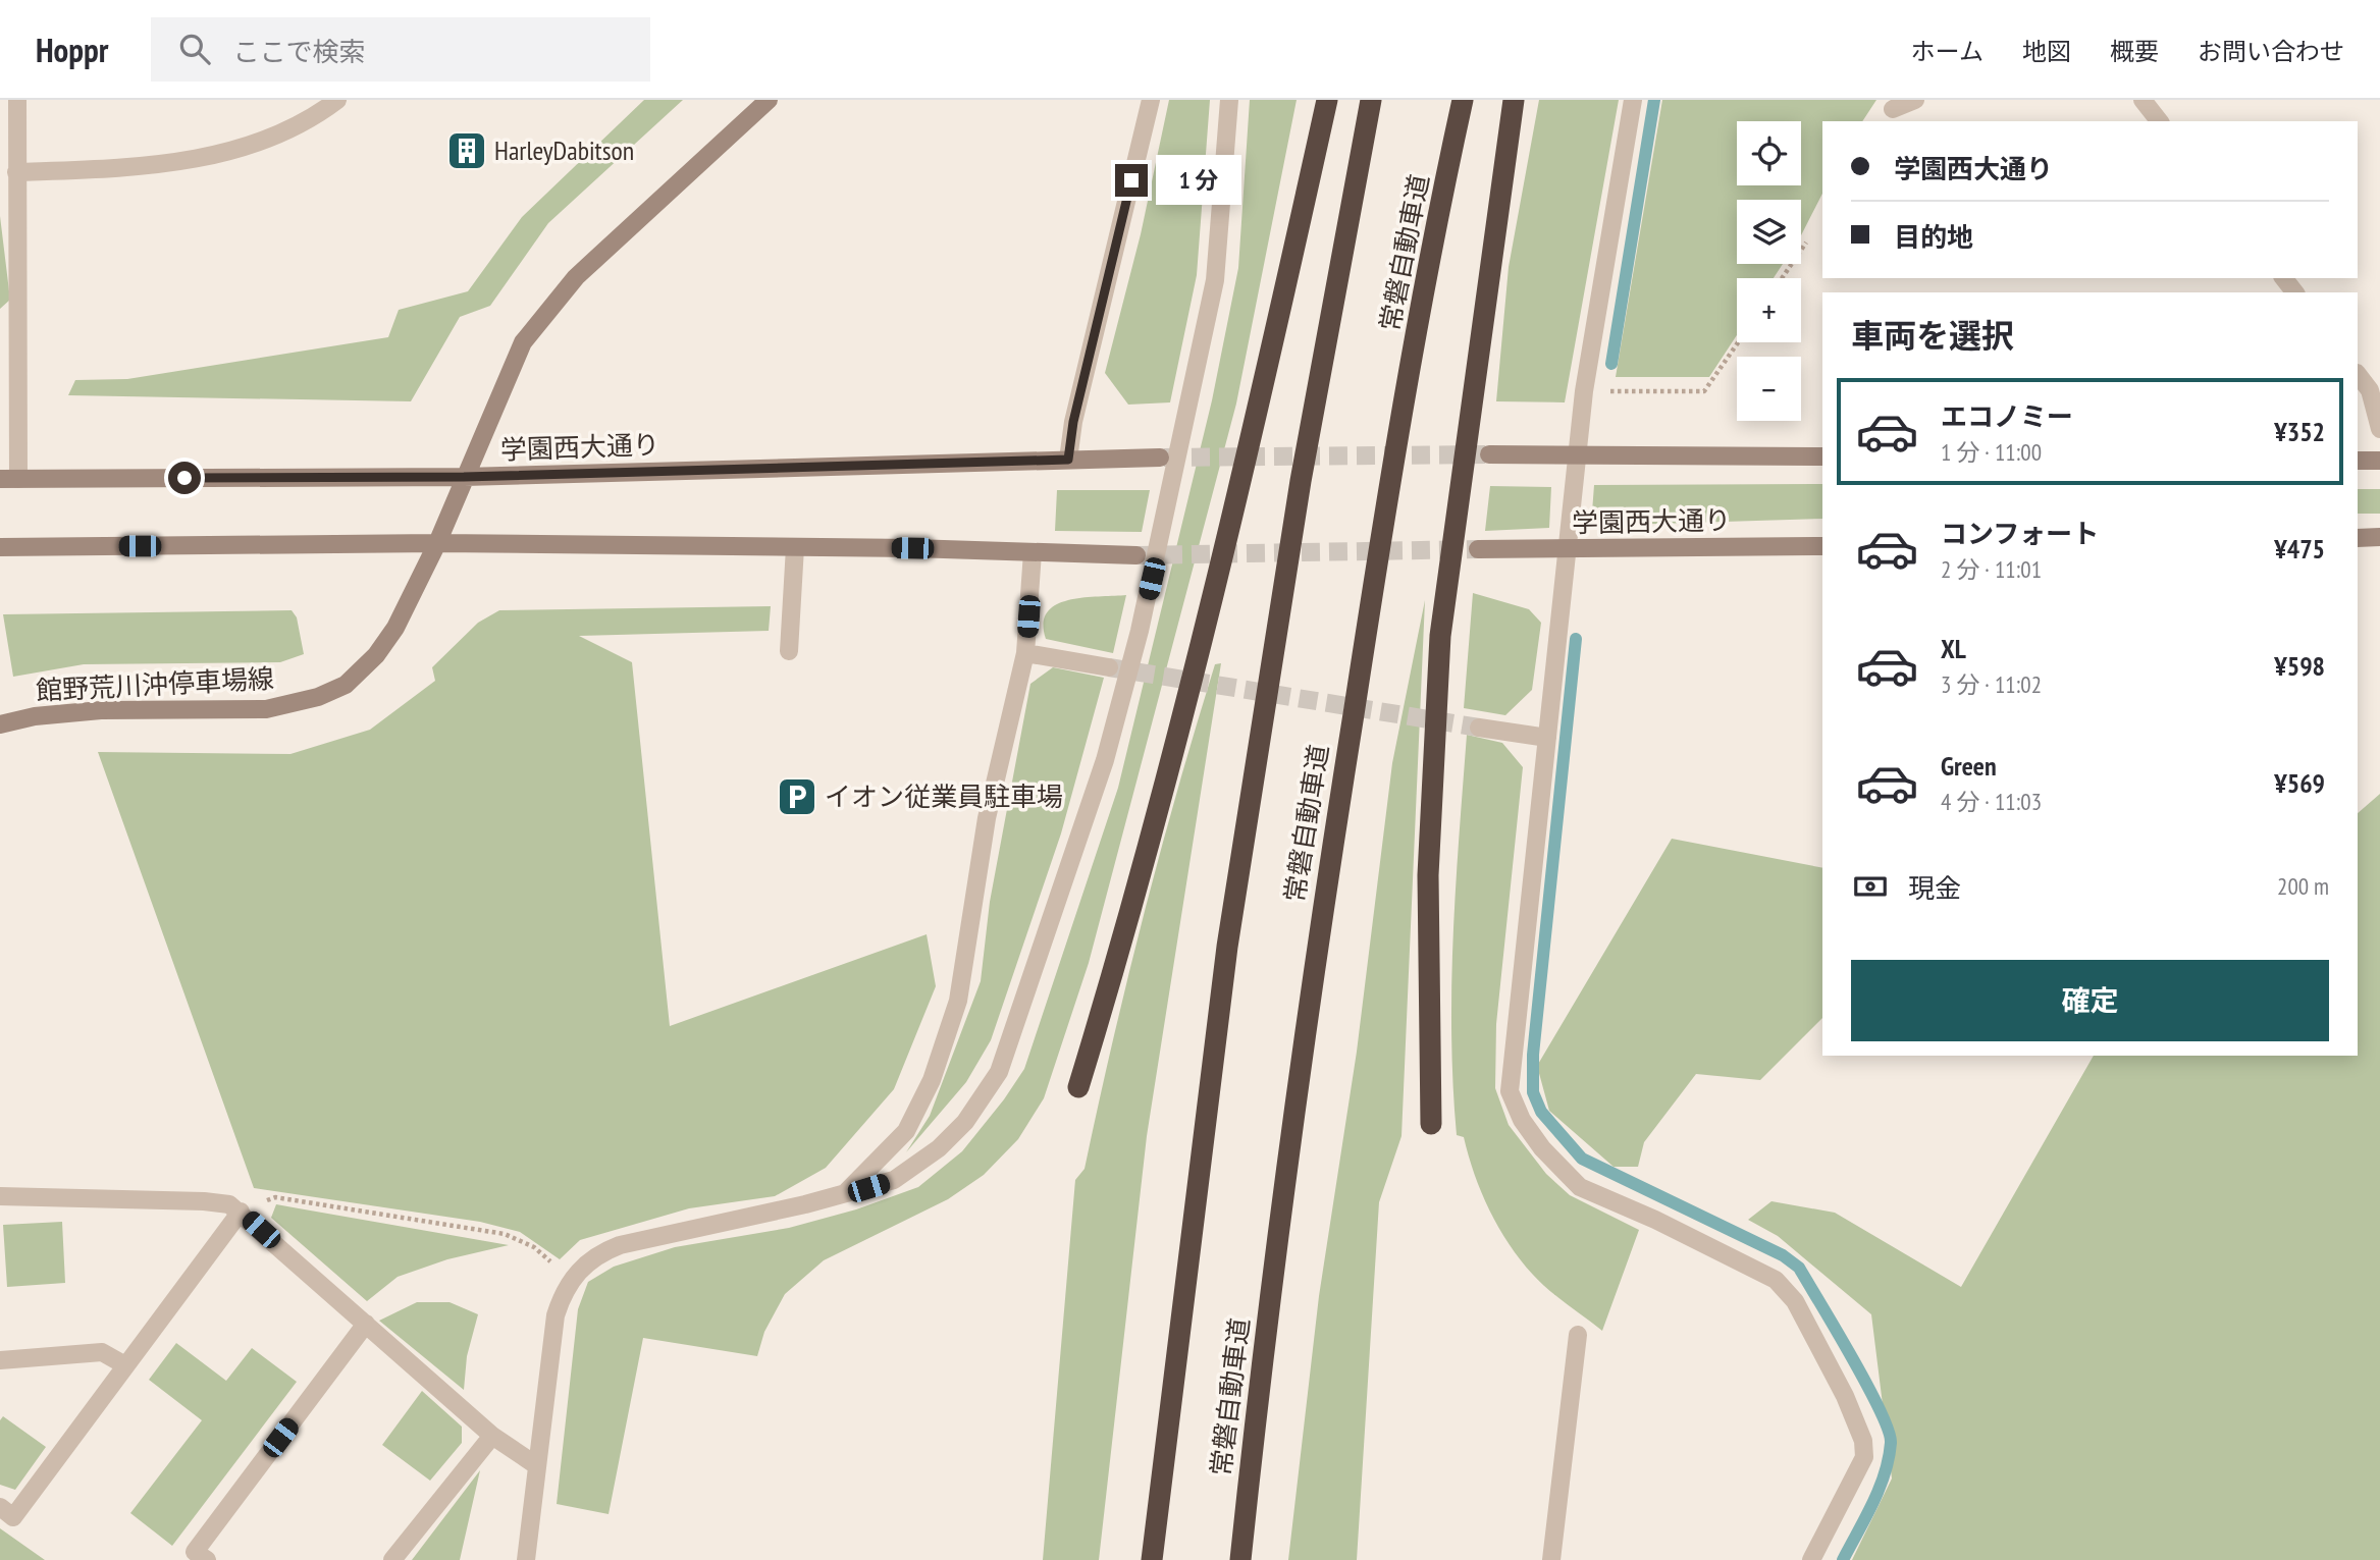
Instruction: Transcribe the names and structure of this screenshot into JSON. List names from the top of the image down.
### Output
{
  "streets": {
    "highway": ["常磐自動車道"],
    "main road": ["学園西大通り", "館野荒川沖停車場線"]
  },
  "crossings": [
    ["学園西大通り", "館野荒川沖停車場線"]
  ],
  "places": {
    "building": ["HarleyDabitson"],
    "parking": ["イオン従業員駐車場"]
  },
  "page": {
    "header": "Hoppr",
    "search": "ここで検索",
    "nav": [
      "ホーム",
      "地図",
      "概要",
      "お問い合わせ"
    ],
    "map_buttons": ["+", "−"],
    "banner": ["学園西大通り", "目的地"],
    "bubble": "1 分",
    "heading": "車両を選択",
    "list": [
      {
        "name": "エコノミー",
        "note": "1 分 · 11:00",
        "value": "¥352"
      },
      {
        "name": "コンフォート",
        "note": "2 分 · 11:01",
        "value": "¥475"
      },
      {
        "name": "XL",
        "note": "3 分 · 11:02",
        "value": "¥598"
      },
      {
        "name": "Green",
        "note": "4 分 · 11:03",
        "value": "¥569"
      }
    ],
    "pay": ["現金", "200 m"],
    "buttons": "確定"
  }
}
